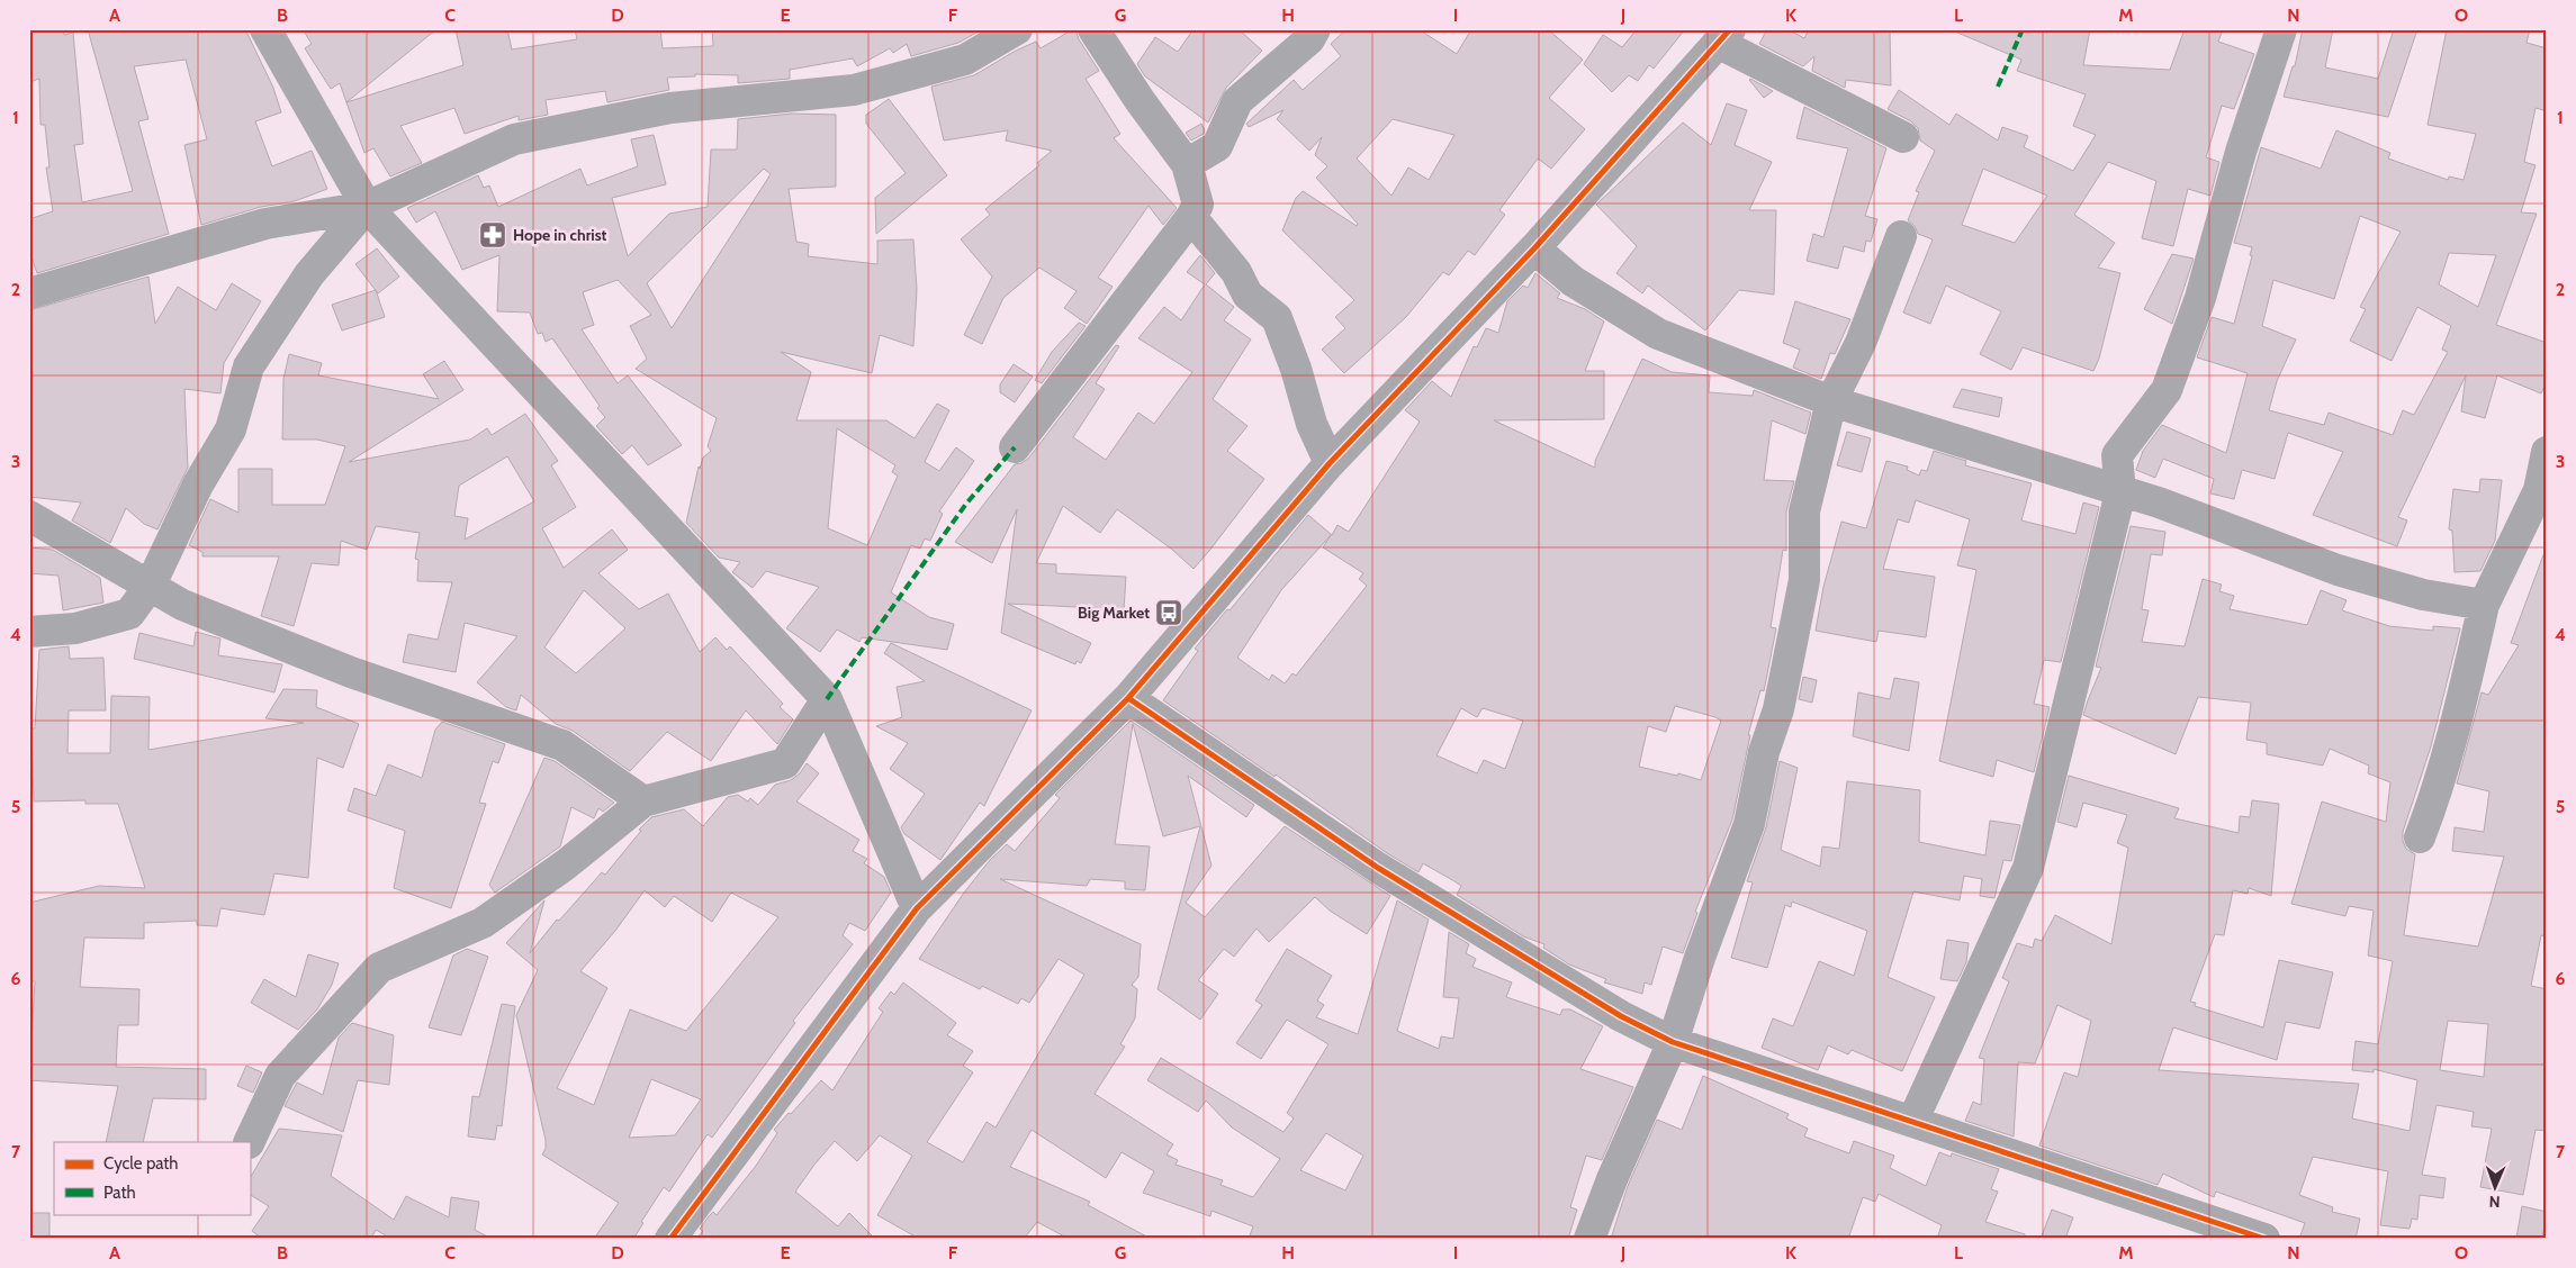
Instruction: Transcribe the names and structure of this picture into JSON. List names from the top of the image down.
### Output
{
  "places": {
    "pharmacy": ["Hope in christ"],
    "bus stop": ["Big Market"]
  },
  "legend": ["Cycle path", "Path"],
  "north": "bottom",
  "grid": {
    "columns": [
      "A",
      "B",
      "C",
      "D",
      "E",
      "F",
      "G",
      "H",
      "I",
      "J",
      "K",
      "L",
      "M",
      "N",
      "O"
    ],
    "rows": [
      "1",
      "2",
      "3",
      "4",
      "5",
      "6",
      "7"
    ]
  }
}
